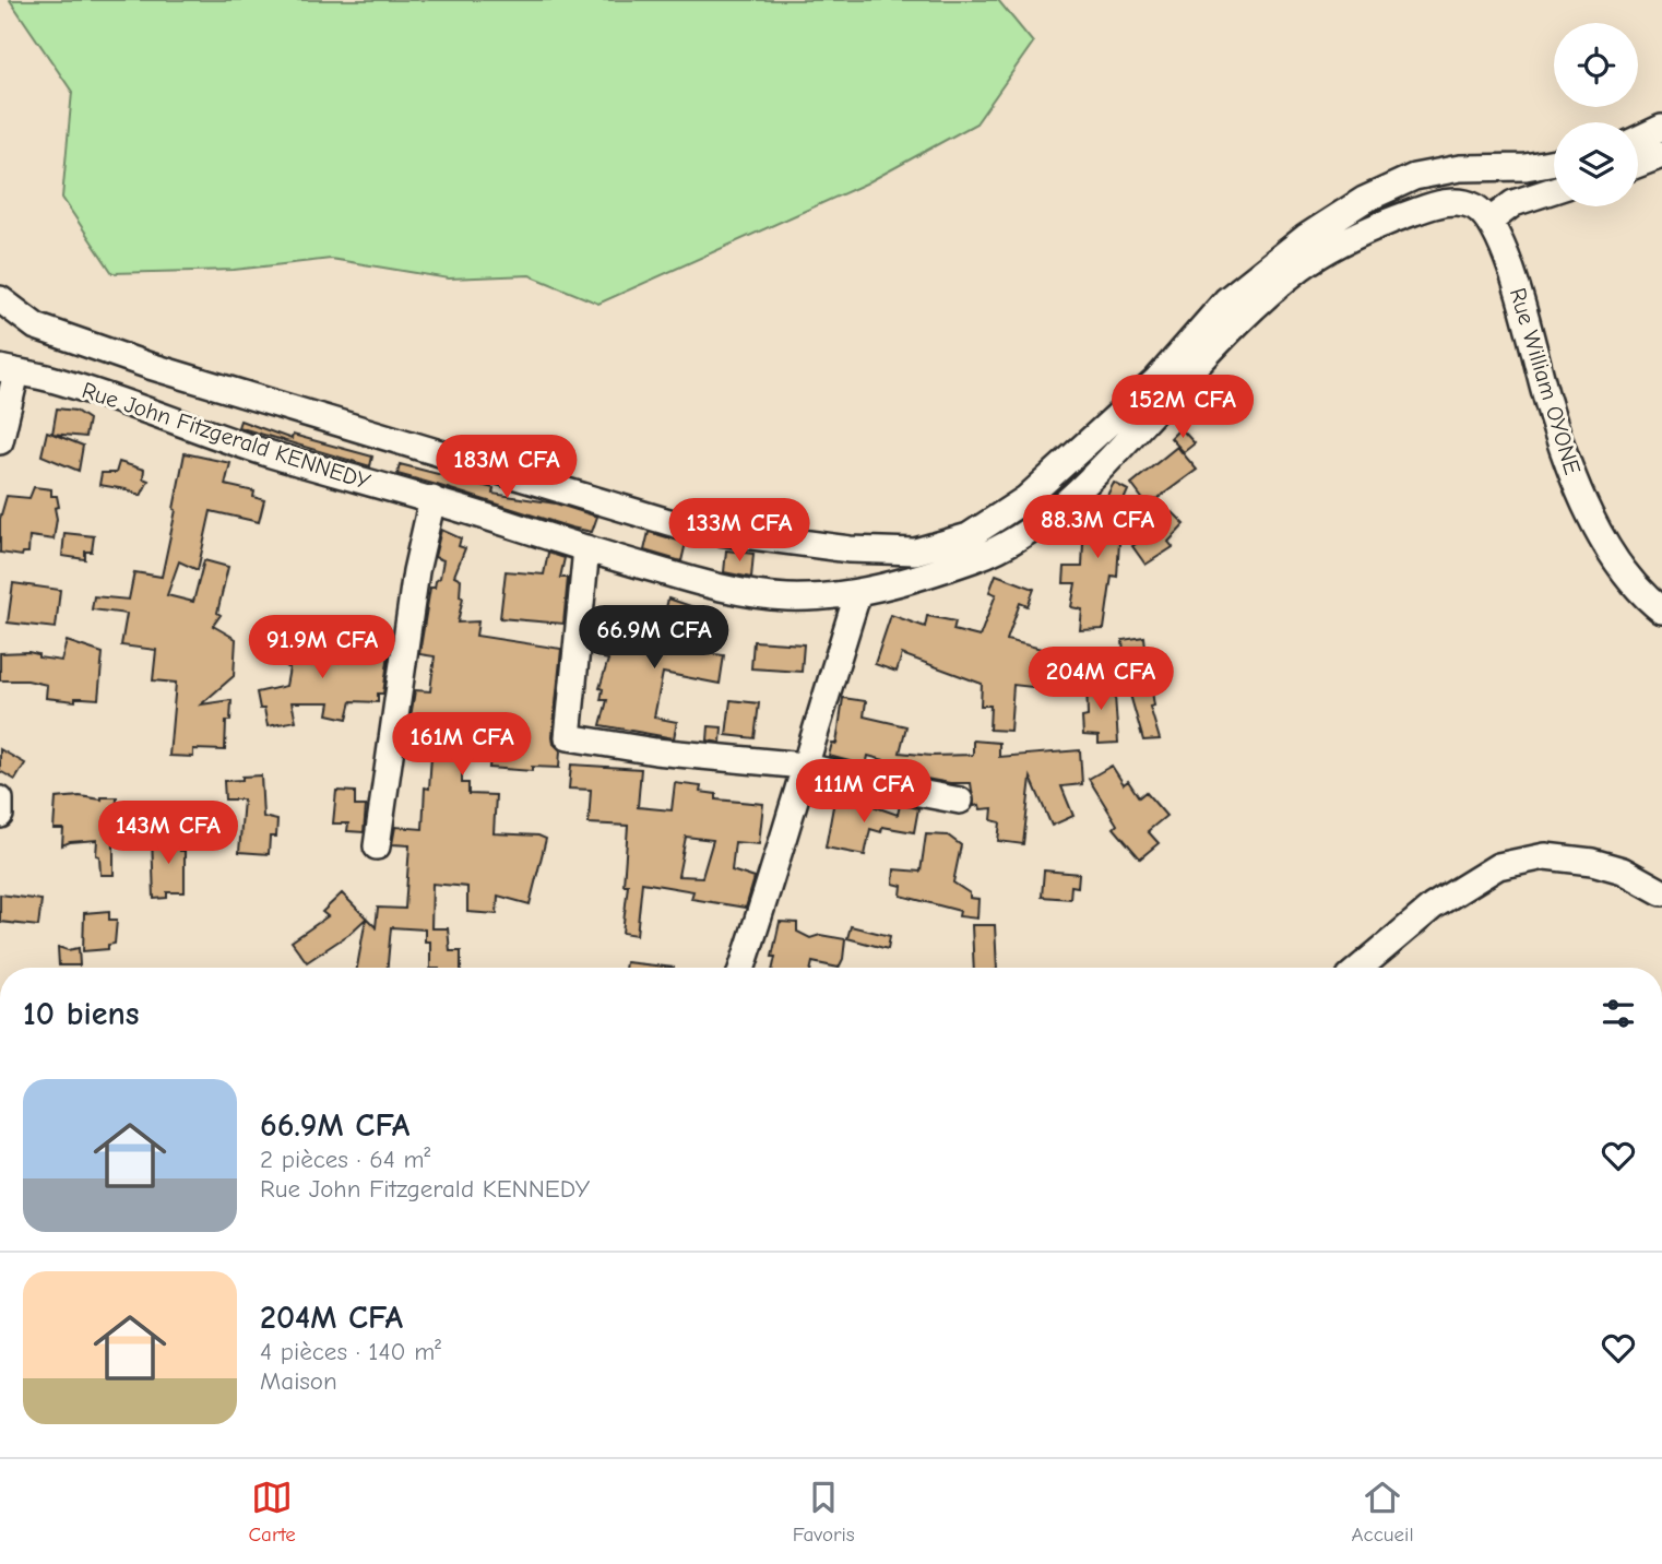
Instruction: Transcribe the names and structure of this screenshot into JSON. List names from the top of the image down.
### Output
{
  "streets": {
    "street": ["Rue William OYONE", "Rue John Fitzgerald KENNEDY"]
  },
  "crossings": [
    ["Rue William OYONE", "Rue John Fitzgerald KENNEDY"]
  ],
  "page": {
    "price": [
      "152M CFA",
      "183M CFA",
      "88.3M CFA",
      "133M CFA",
      "66.9M CFA",
      "91.9M CFA",
      "204M CFA",
      "161M CFA",
      "111M CFA",
      "143M CFA"
    ],
    "heading": "10 biens",
    "list": [
      {
        "name": "66.9M CFA",
        "note": "2 pièces · 64 m² · Rue John Fitzgerald KENNEDY"
      },
      {
        "name": "204M CFA",
        "note": "4 pièces · 140 m² · Maison"
      }
    ],
    "tabs": ["Carte", "Favoris", "Accueil"]
  }
}
